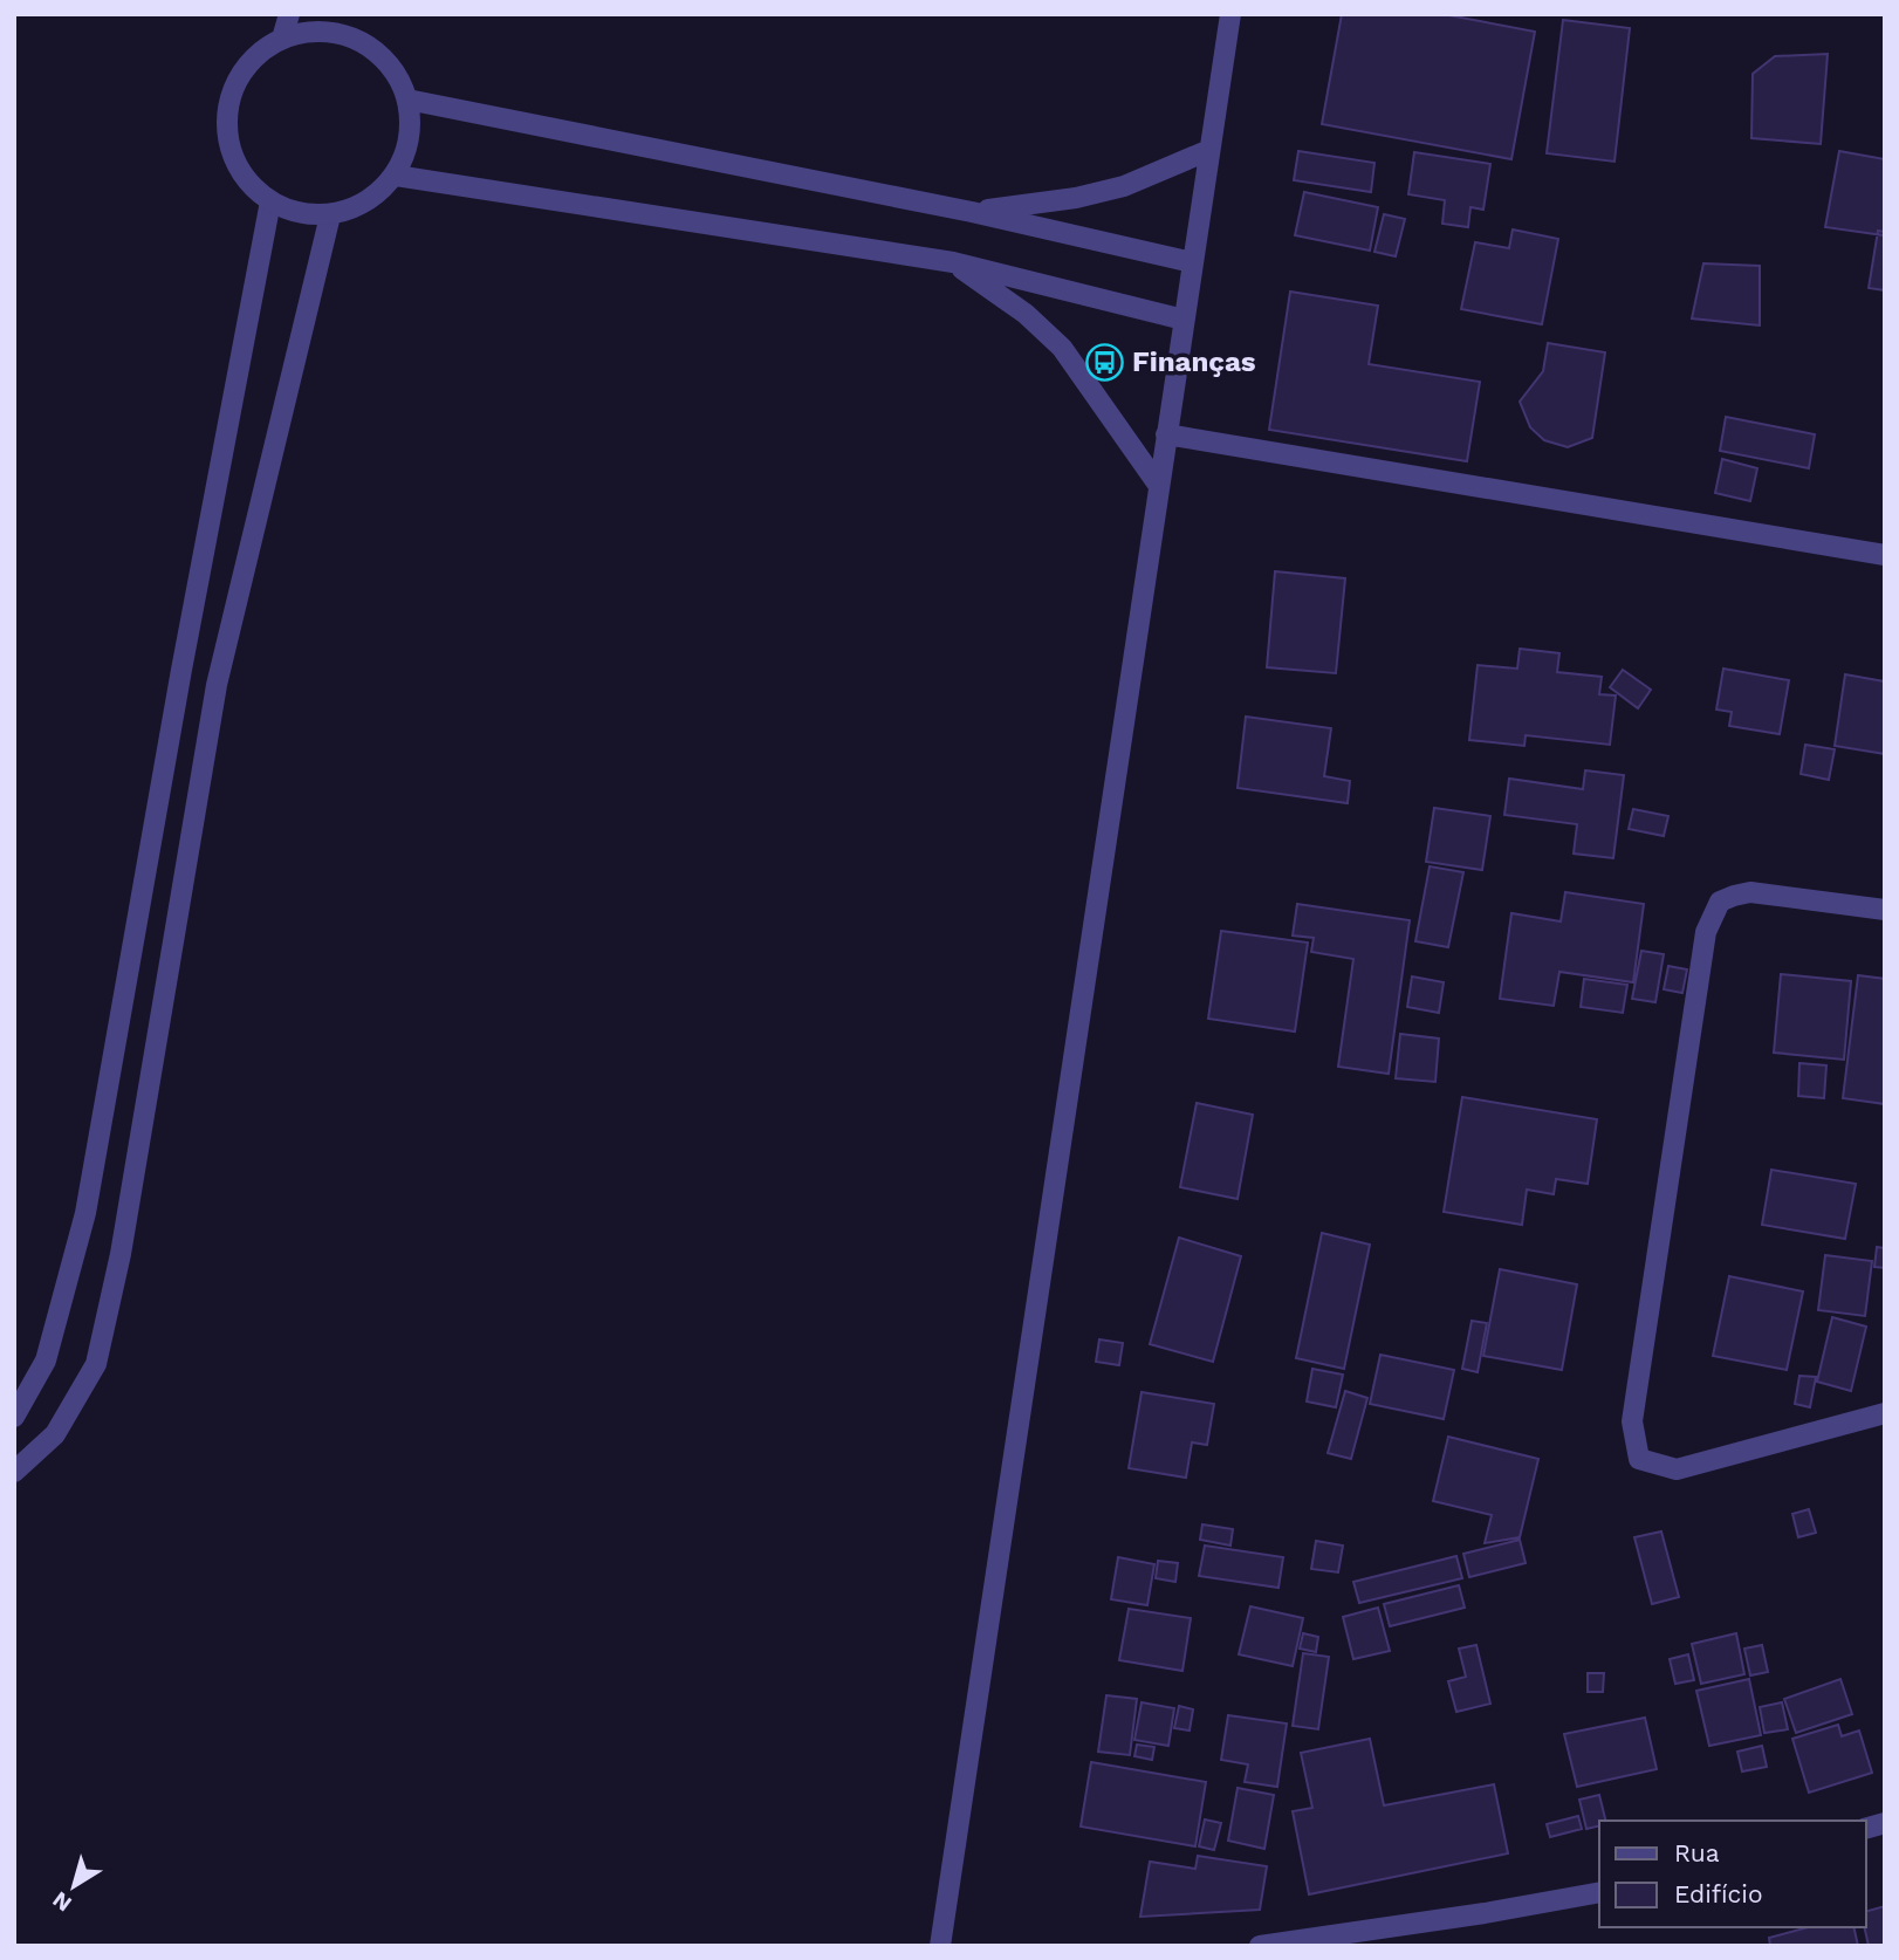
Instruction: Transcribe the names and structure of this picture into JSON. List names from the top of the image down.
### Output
{
  "places": {
    "bus stop": ["Finanças"]
  },
  "legend": ["Rua", "Edifício"],
  "north": "bottom left"
}
